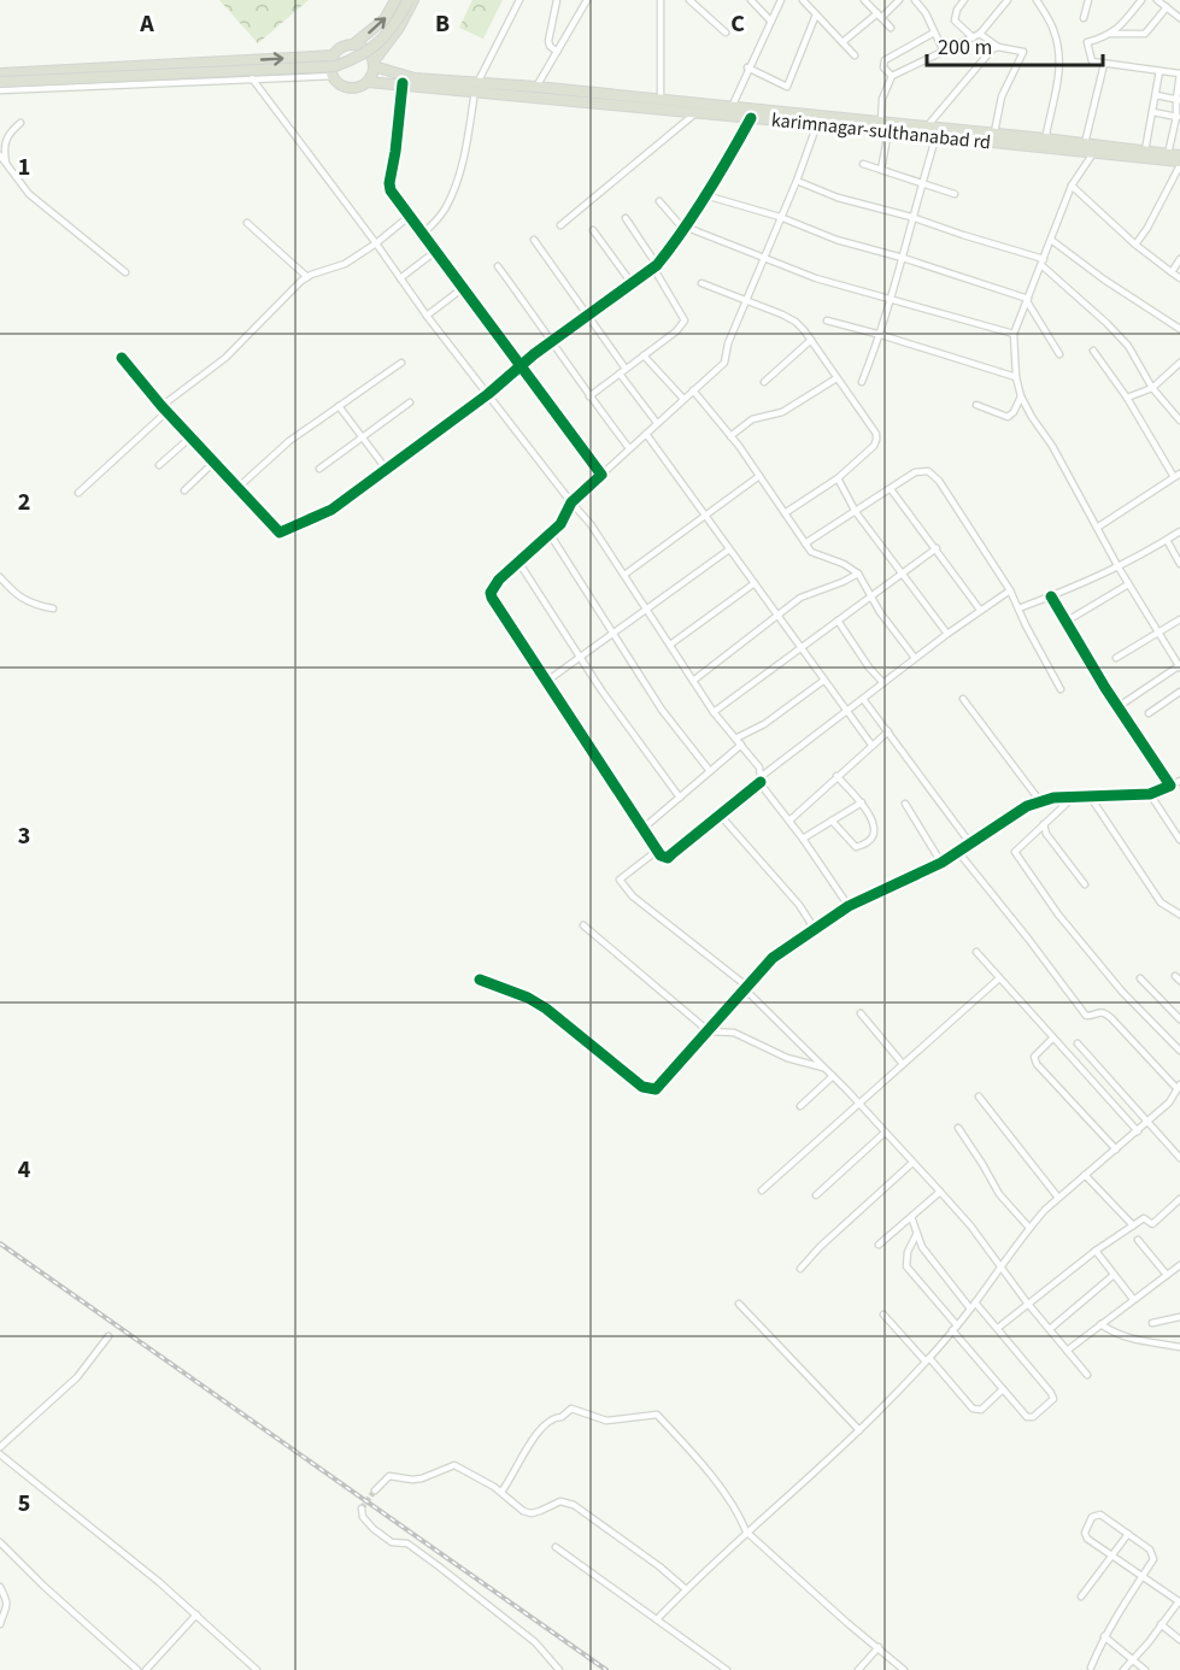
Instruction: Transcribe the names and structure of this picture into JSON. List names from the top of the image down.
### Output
{
  "streets": {
    "highway": ["karimnagar-sulthanabad rd"]
  },
  "scale_bar": "200 m",
  "grid": {
    "columns": ["A", "B", "C"],
    "rows": [
      "1",
      "2",
      "3",
      "4",
      "5"
    ]
  }
}
